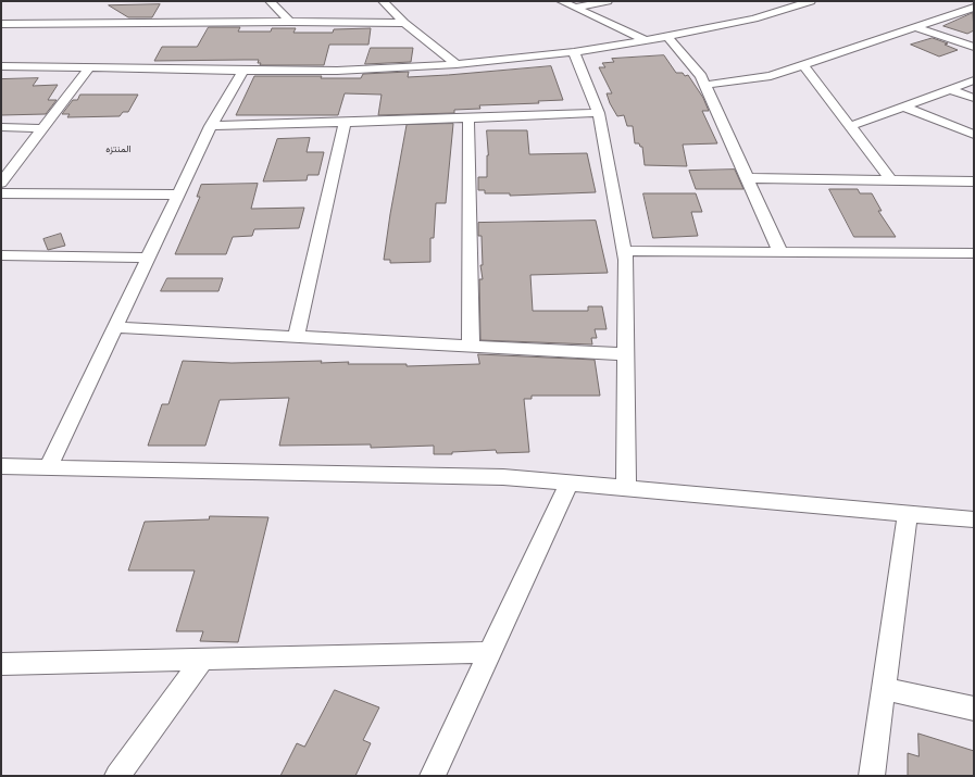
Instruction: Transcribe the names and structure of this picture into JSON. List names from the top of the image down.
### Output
{
  "districts": ["المنتزه"]
}
